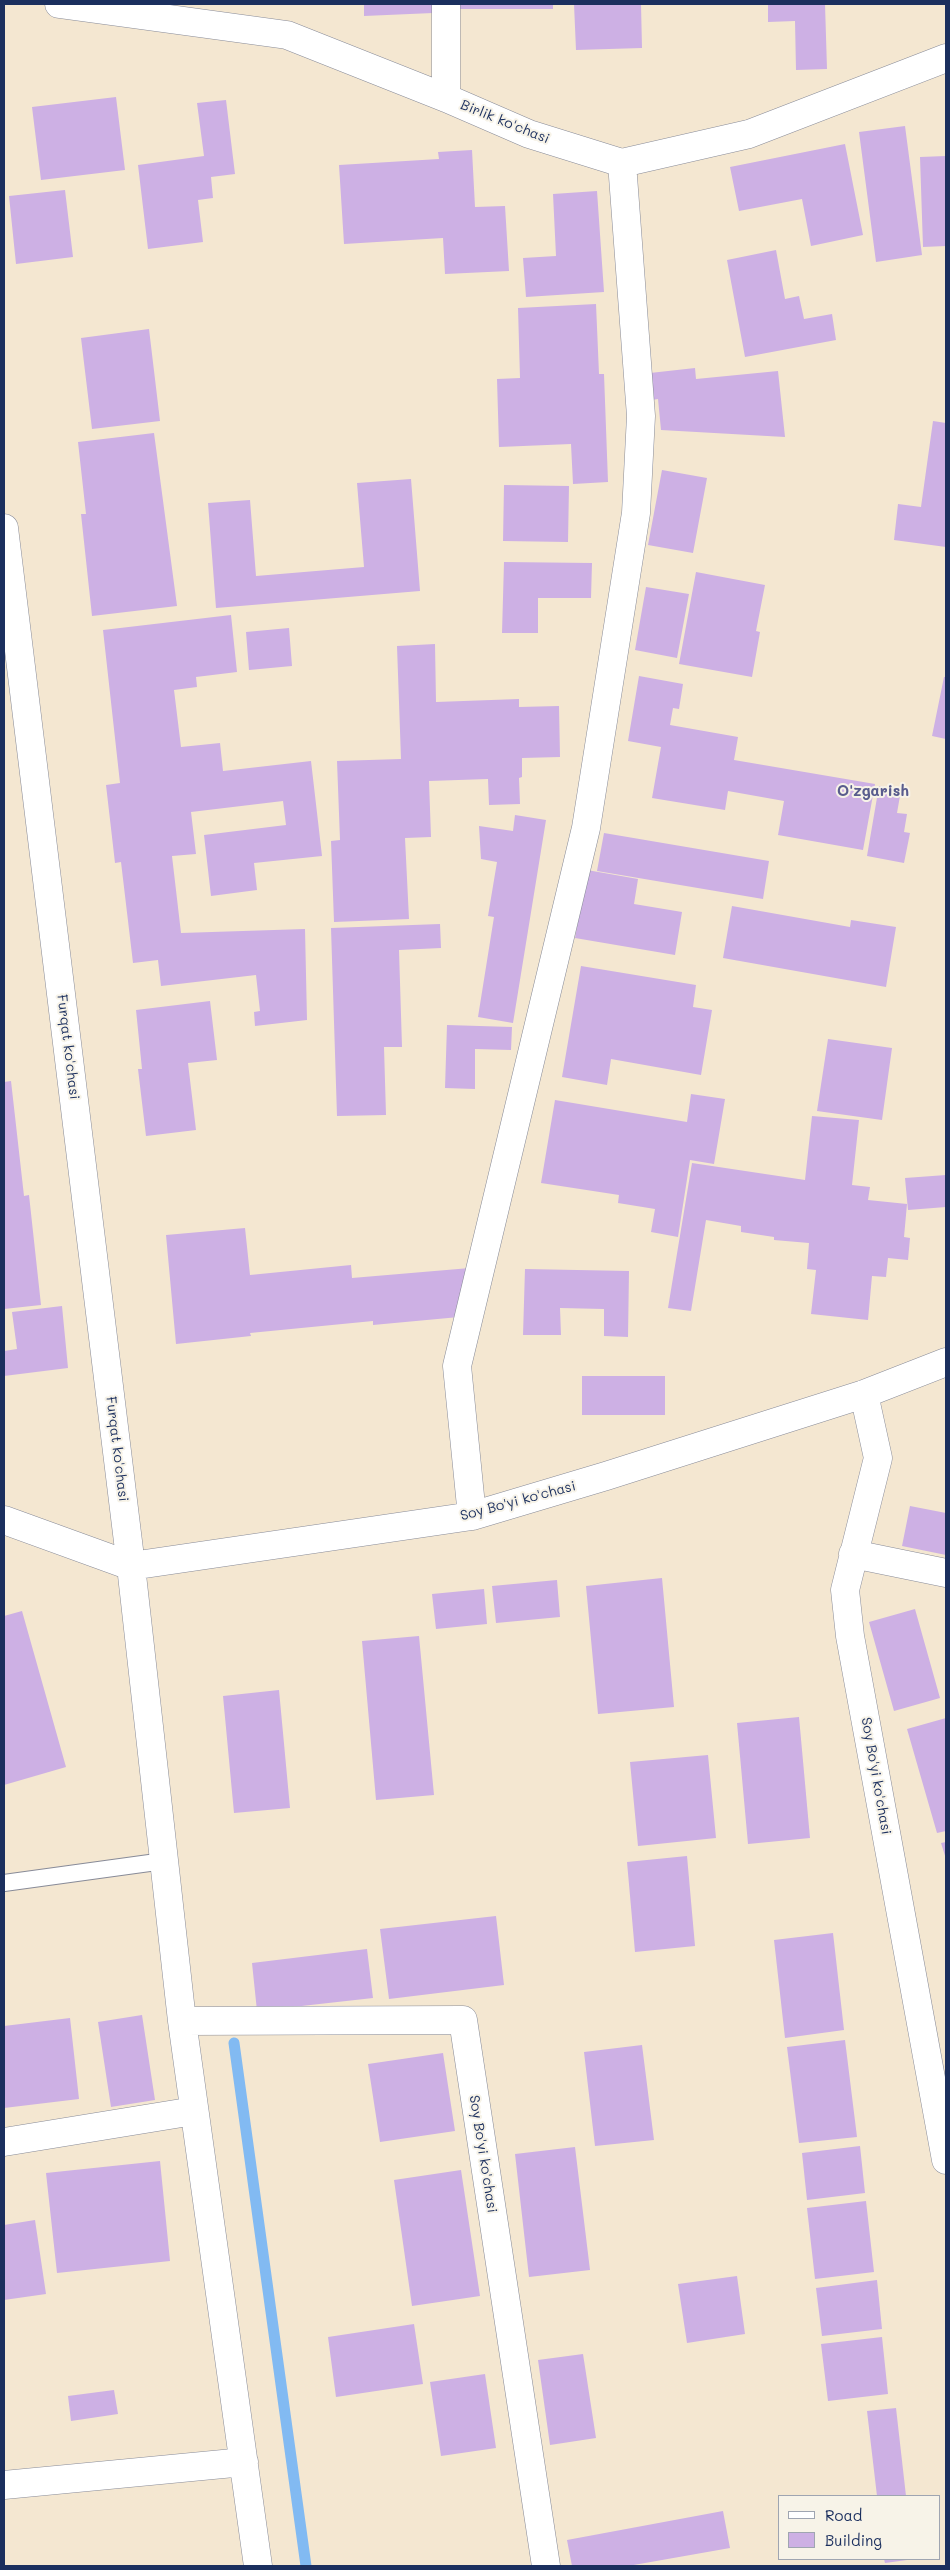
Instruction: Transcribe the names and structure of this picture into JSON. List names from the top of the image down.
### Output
{
  "streets": {
    "street": ["Birlik ko'chasi", "Furqat ko'chasi", "Soy Bo'yi ko'chasi"]
  },
  "crossings": [
    ["Furqat ko'chasi", "Soy Bo'yi ko'chasi"]
  ],
  "districts": ["O'zgarish"],
  "legend": ["Road", "Building"]
}
